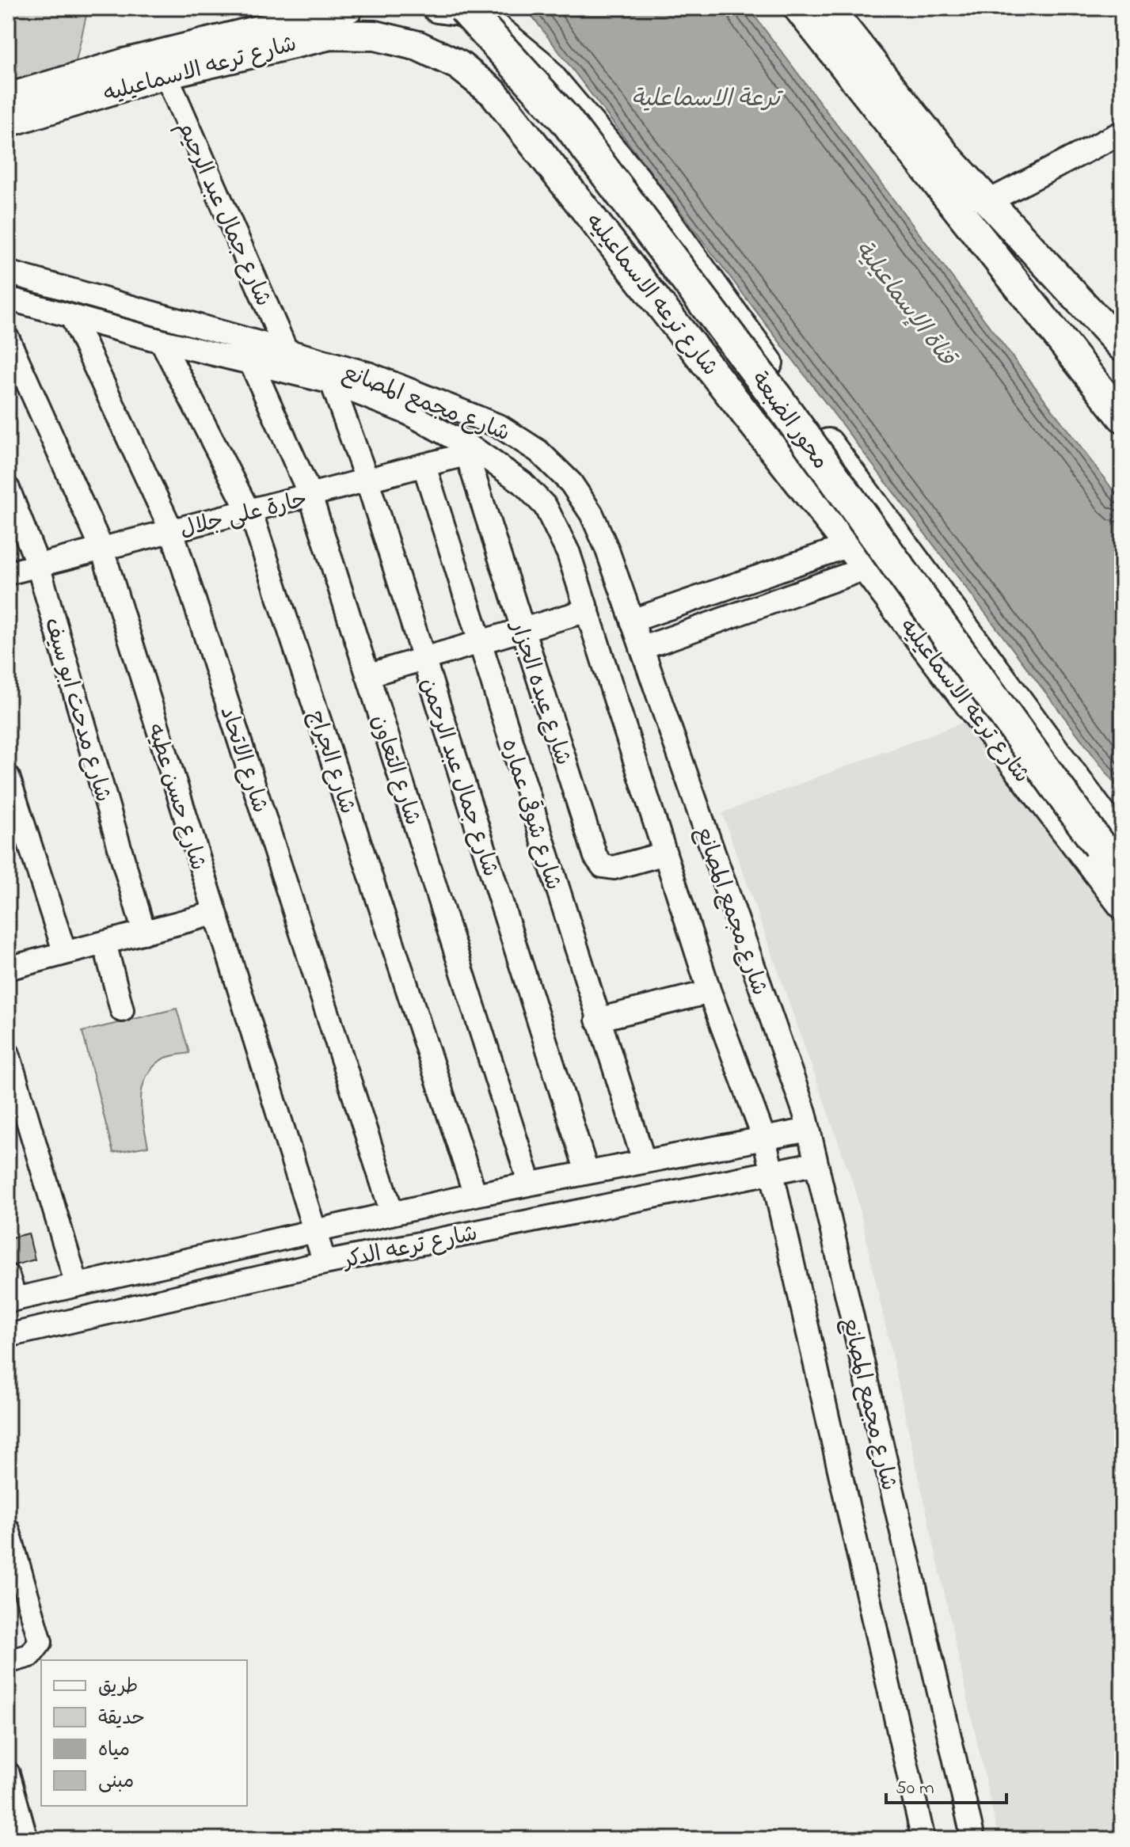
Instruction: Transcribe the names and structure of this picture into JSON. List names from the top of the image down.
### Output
{
  "streets": {
    "highway": ["محور الضبعة"],
    "main road": ["شارع ترعه الاسماعيليه"],
    "street": [
      "شارع جمال عبد الرحيم",
      "شارع مجمع المصانع",
      "حارة على جلال",
      "شارع عبده الجزار",
      "شارع مدحت ابو سيف",
      "شارع الاتحاد",
      "شارع الجراج",
      "شارع التعاون",
      "شارع جمال عبد الرحمن",
      "شارع حسن عطيه",
      "شارع شوقى عماره",
      "شارع ترعه الدكر"
    ]
  },
  "crossings": [
    ["شارع ترعه الاسماعيليه", "شارع جمال عبد الرحيم"],
    ["شارع ترعه الاسماعيليه", "محور الضبعة"],
    ["شارع جمال عبد الرحيم", "شارع مجمع المصانع"],
    ["شارع مجمع المصانع", "حارة على جلال"],
    ["شارع مجمع المصانع", "شارع عبده الجزار"],
    ["شارع مجمع المصانع", "شارع الاتحاد"],
    ["شارع مجمع المصانع", "شارع الجراج"],
    ["شارع مجمع المصانع", "شارع التعاون"],
    ["شارع مجمع المصانع", "شارع جمال عبد الرحمن"],
    ["شارع مجمع المصانع", "شارع ترعه الدكر"],
    ["حارة على جلال", "شارع عبده الجزار"],
    ["حارة على جلال", "شارع مدحت ابو سيف"],
    ["حارة على جلال", "شارع الاتحاد"],
    ["حارة على جلال", "شارع الجراج"],
    ["حارة على جلال", "شارع التعاون"],
    ["حارة على جلال", "شارع جمال عبد الرحمن"],
    ["حارة على جلال", "شارع حسن عطيه"],
    ["حارة على جلال", "شارع شوقى عماره"],
    ["شارع الاتحاد", "شارع ترعه الدكر"],
    ["شارع الجراج", "شارع ترعه الدكر"],
    ["شارع التعاون", "شارع ترعه الدكر"],
    ["شارع جمال عبد الرحمن", "شارع ترعه الدكر"],
    ["شارع حسن عطيه", "شارع ترعه الدكر"],
    ["شارع شوقى عماره", "شارع ترعه الدكر"]
  ],
  "water": ["ترعة الاسماعلية", "قناة الإسماعيلية"],
  "legend": [
    "طريق",
    "حديقة",
    "مياه",
    "مبنى"
  ],
  "scale_bar": "50 m"
}
